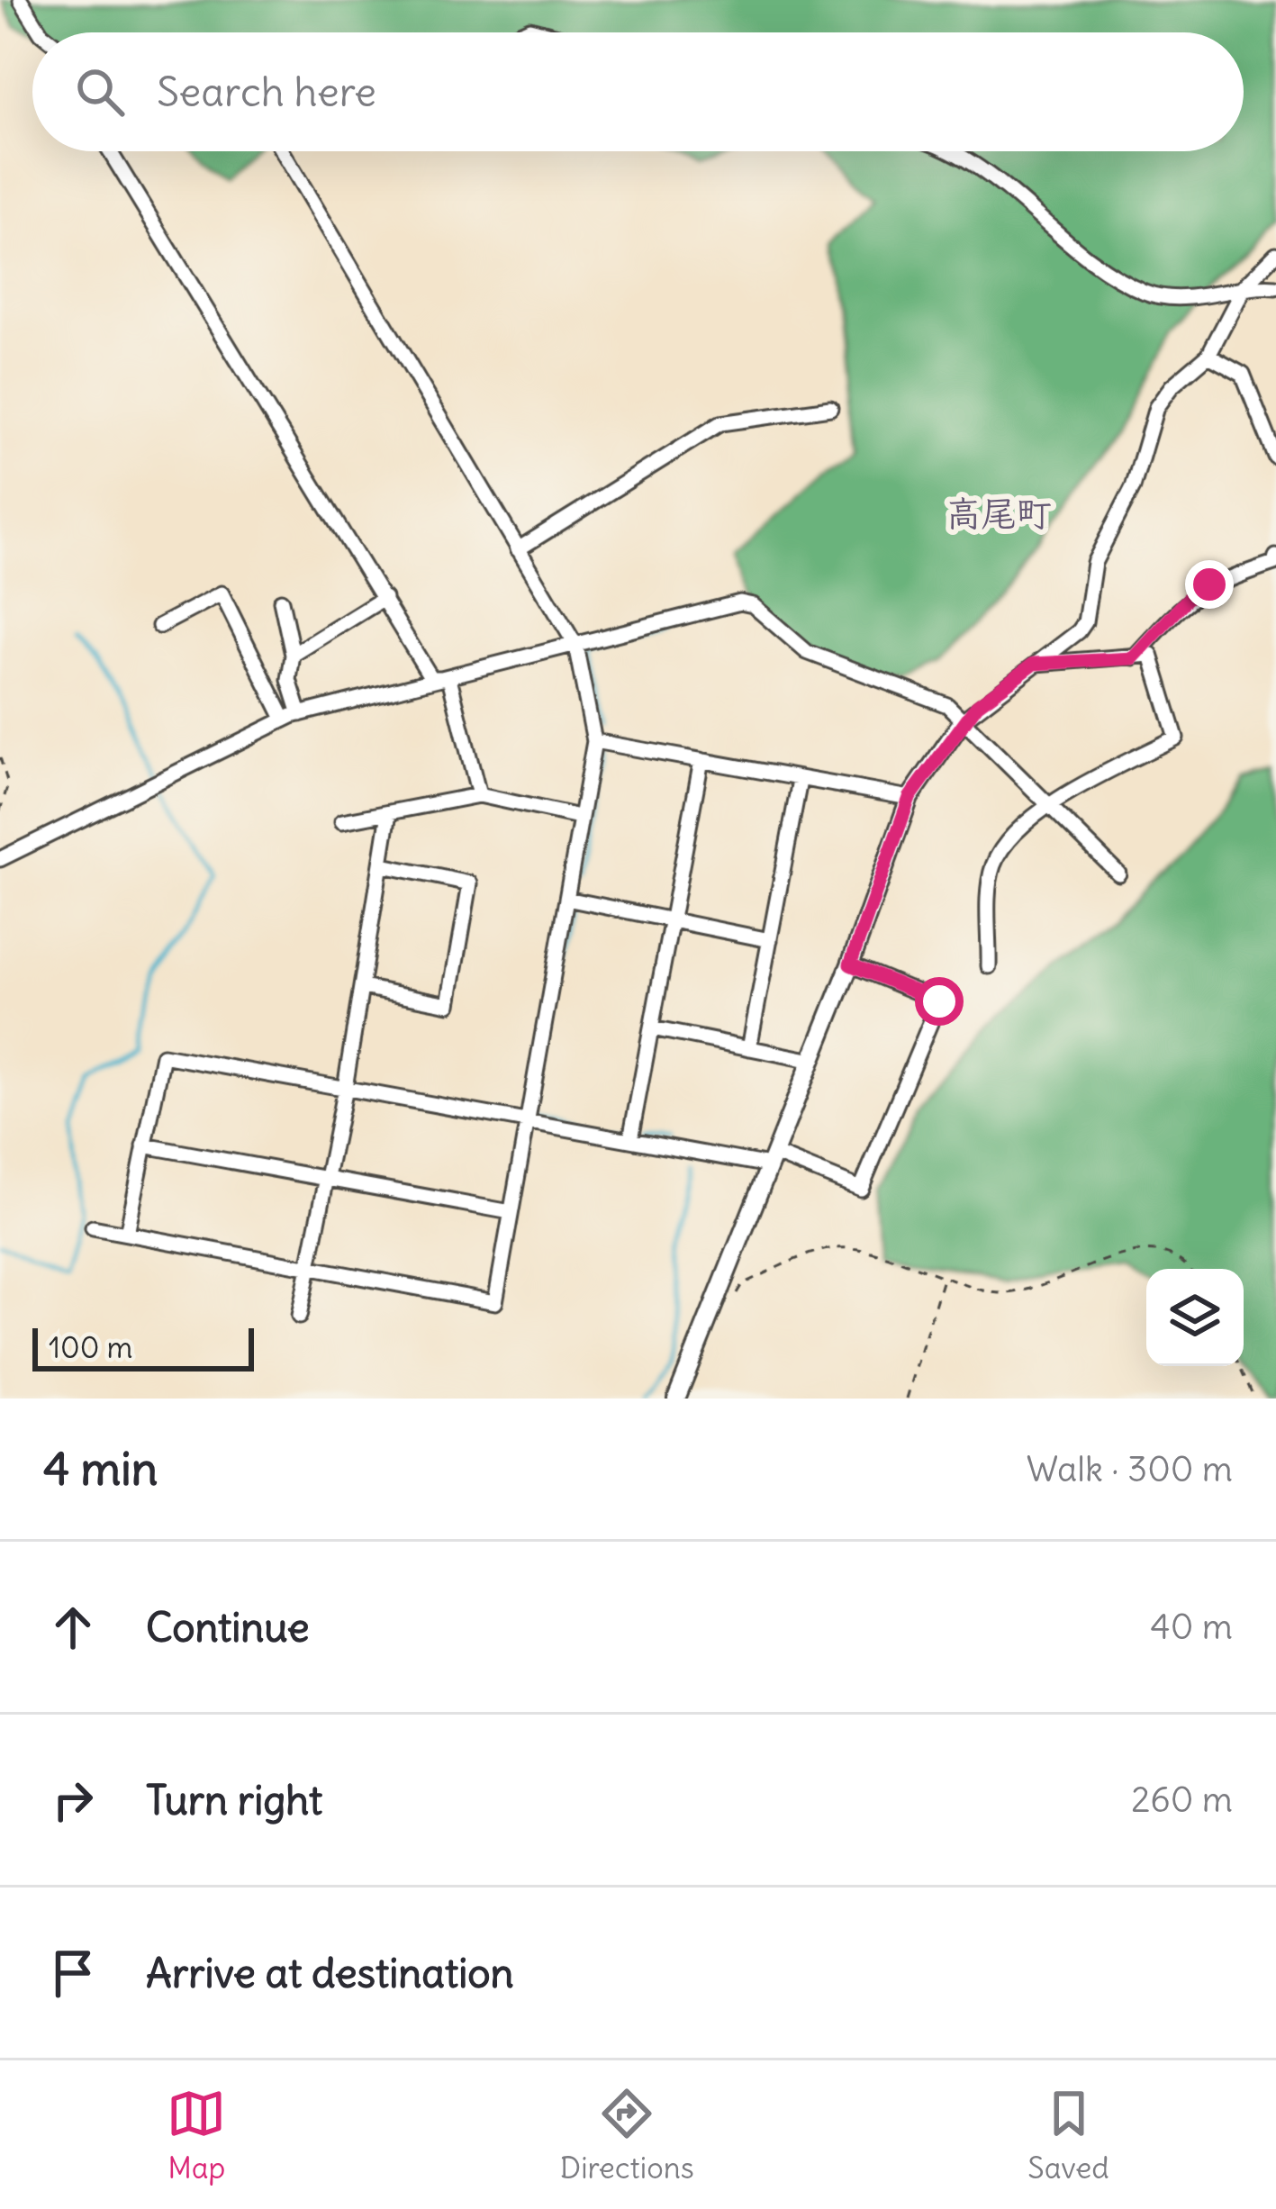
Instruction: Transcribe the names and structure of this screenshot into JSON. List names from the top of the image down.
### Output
{
  "districts": ["高尾町"],
  "scale_bar": "100 m",
  "page": {
    "search": "Search here",
    "scale": "100 m",
    "heading": ["4 min", "Walk · 300 m"],
    "list": [
      ["Continue", "40 m"],
      ["Turn right", "260 m"],
      "Arrive at destination"
    ],
    "nav": ["Map", "Directions", "Saved"]
  }
}
